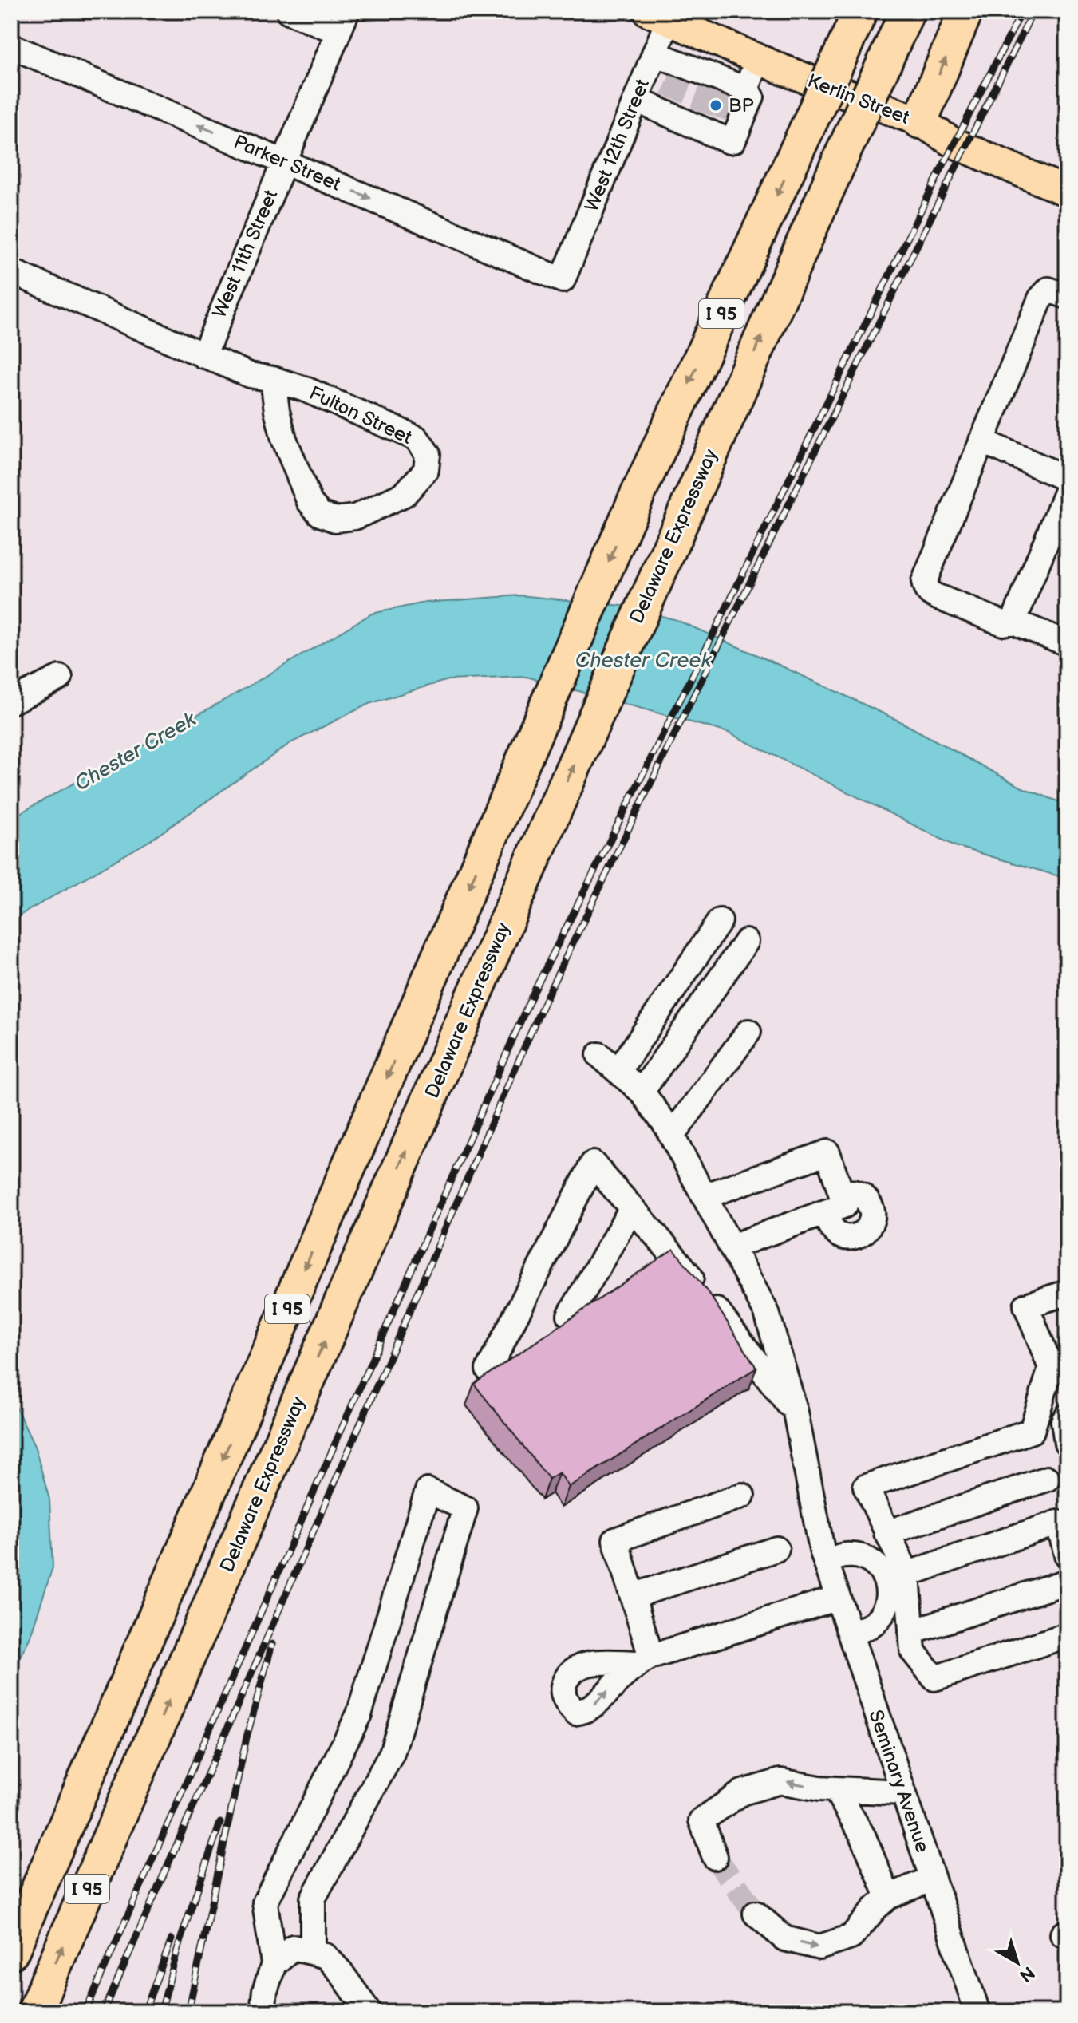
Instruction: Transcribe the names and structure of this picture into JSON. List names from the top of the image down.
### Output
{
  "streets": {
    "highway": ["I 95", "Delaware Expressway"],
    "main road": ["Kerlin Street"],
    "street": [
      "West 12th Street",
      "Parker Street",
      "West 11th Street",
      "Fulton Street",
      "Seminary Avenue"
    ]
  },
  "crossings": [
    ["Kerlin Street", "West 12th Street"],
    ["West 12th Street", "Parker Street"],
    ["Parker Street", "West 11th Street"],
    ["West 11th Street", "Fulton Street"]
  ],
  "water": ["Chester Creek"],
  "places": ["BP"],
  "north": "bottom right"
}
